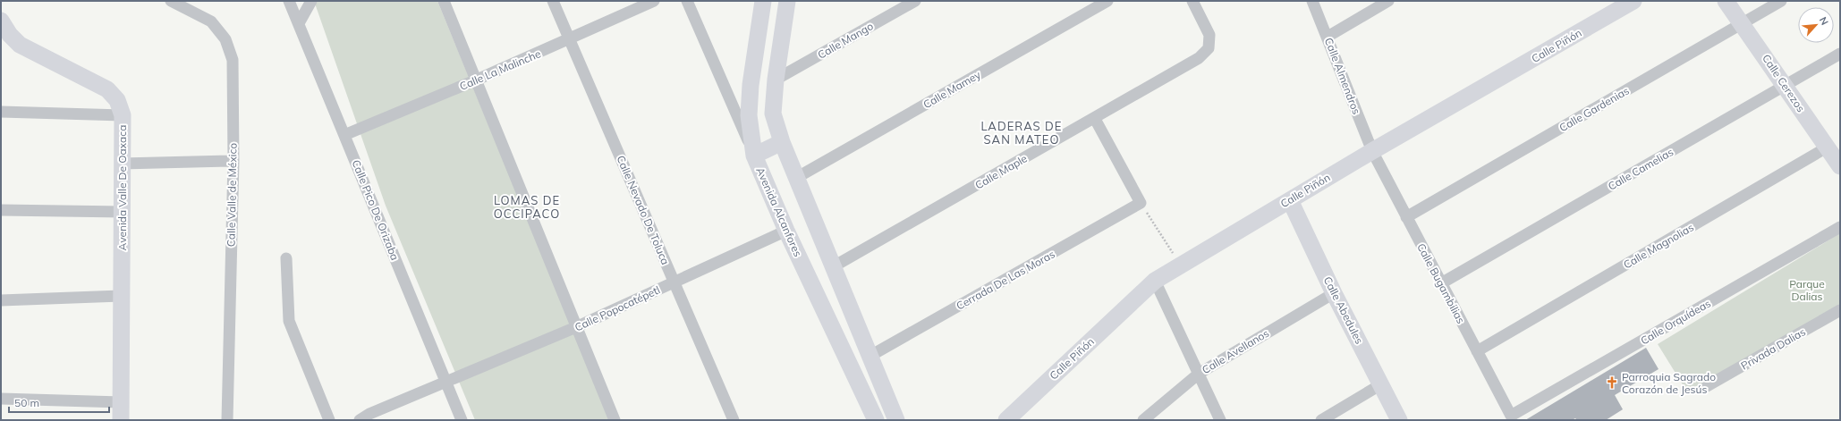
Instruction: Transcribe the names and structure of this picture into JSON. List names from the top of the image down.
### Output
{
  "streets": {
    "street": [
      "Calle Mango",
      "Calle Piñón",
      "Calle La Malinche",
      "Calle Almendros",
      "Calle Cerezos",
      "Calle Mamey",
      "Calle Gardenias",
      "Calle Camelias",
      "Calle Maple",
      "Avenida Valle De Oaxaca",
      "Calle Valle de México",
      "Calle Pico De Orizaba",
      "Calle Nevado De Toluca",
      "Avenida Alcanfores",
      "Calle Magnolias",
      "Cerrada De Las Moras",
      "Calle Bugambilias",
      "Calle Popocatépetl",
      "Calle Abedules",
      "Calle Orquídeas",
      "Privada Dalias",
      "Calle Avellanos"
    ]
  },
  "crossings": [
    ["Calle Piñón", "Calle Almendros"],
    ["Calle Piñón", "Calle Bugambilias"],
    ["Calle Piñón", "Calle Abedules"],
    ["Calle La Malinche", "Calle Pico De Orizaba"],
    ["Calle La Malinche", "Calle Nevado De Toluca"],
    ["Calle Almendros", "Calle Bugambilias"],
    ["Calle Cerezos", "Calle Gardenias"],
    ["Calle Cerezos", "Calle Camelias"],
    ["Calle Cerezos", "Calle Magnolias"],
    ["Calle Gardenias", "Calle Bugambilias"],
    ["Calle Camelias", "Calle Bugambilias"],
    ["Calle Pico De Orizaba", "Calle Popocatépetl"],
    ["Calle Nevado De Toluca", "Calle Popocatépetl"],
    ["Avenida Alcanfores", "Calle Popocatépetl"],
    ["Calle Magnolias", "Calle Bugambilias"],
    ["Calle Bugambilias", "Calle Orquídeas"],
    ["Calle Abedules", "Calle Avellanos"]
  ],
  "districts": ["LADERAS DE SAN MATEO", "LOMAS DE OCCIPACO"],
  "parks": ["Parque Dalias"],
  "places": {
    "church": ["Parroquia Sagrado Corazón de Jesús"]
  },
  "scale_bar": "50 m",
  "north": "top right"
}
